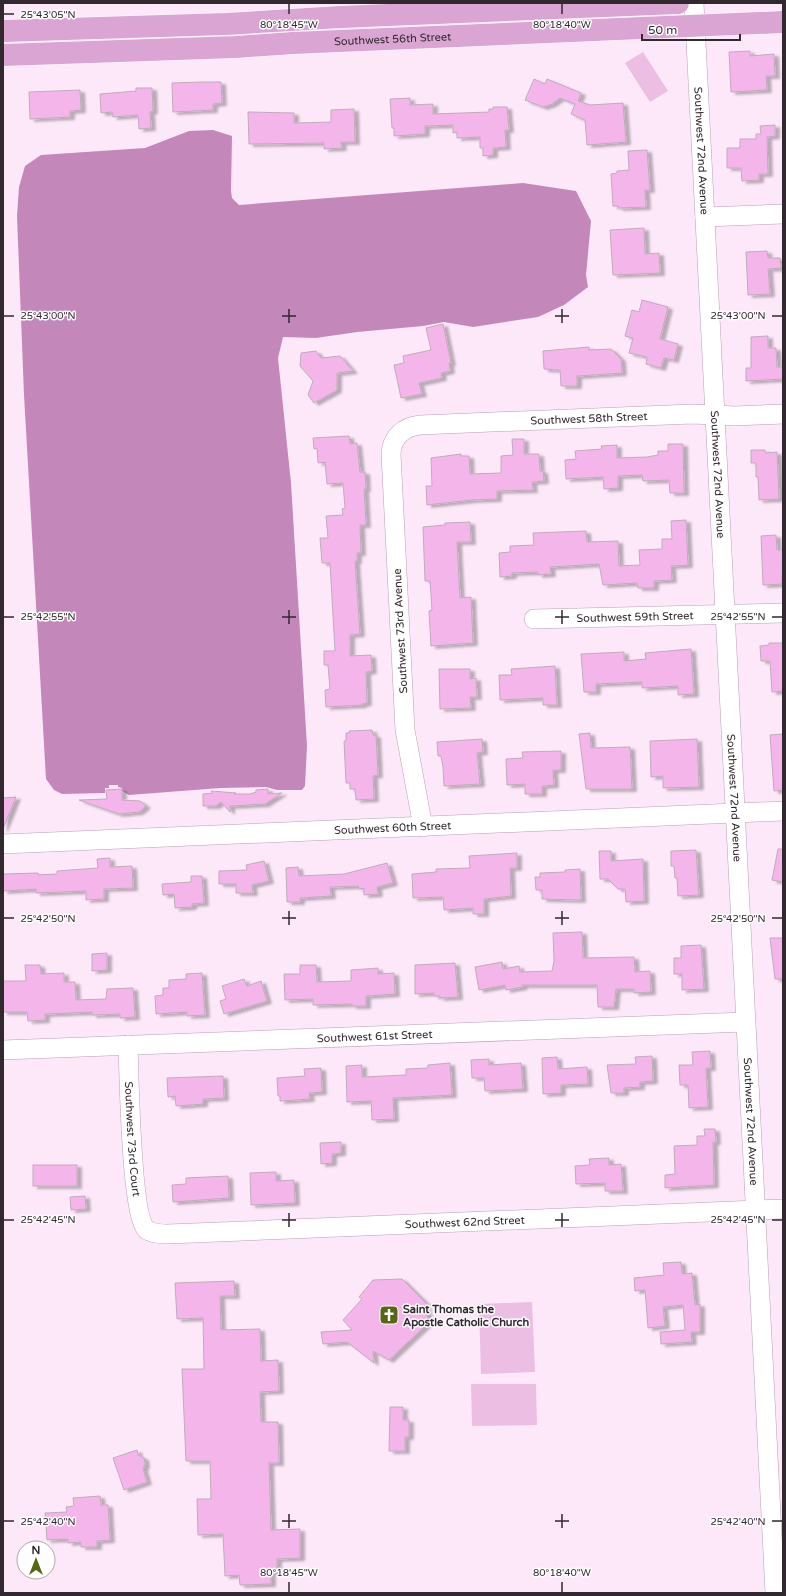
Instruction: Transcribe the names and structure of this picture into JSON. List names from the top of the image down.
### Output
{
  "streets": {
    "main road": ["Southwest 56th Street"],
    "street": [
      "Southwest 72nd Avenue",
      "Southwest 58th Street",
      "Southwest 59th Street",
      "Southwest 73rd Avenue",
      "Southwest 60th Street",
      "Southwest 61st Street",
      "Southwest 73rd Court",
      "Southwest 62nd Street"
    ]
  },
  "crossings": [
    ["Southwest 56th Street", "Southwest 72nd Avenue"],
    ["Southwest 72nd Avenue", "Southwest 58th Street"],
    ["Southwest 72nd Avenue", "Southwest 59th Street"],
    ["Southwest 72nd Avenue", "Southwest 60th Street"],
    ["Southwest 72nd Avenue", "Southwest 61st Street"],
    ["Southwest 72nd Avenue", "Southwest 62nd Street"],
    ["Southwest 58th Street", "Southwest 73rd Avenue"],
    ["Southwest 73rd Avenue", "Southwest 60th Street"],
    ["Southwest 61st Street", "Southwest 73rd Court"],
    ["Southwest 73rd Court", "Southwest 62nd Street"]
  ],
  "places": {
    "church": ["Saint Thomas the Apostle Catholic Church"]
  },
  "scale_bar": "50 m",
  "north": "top",
  "coordinates": [
    "25°43'05\"N",
    "80°18'45\"W",
    "80°18'40\"W",
    "25°43'00\"N",
    "25°42'55\"N",
    "25°42'50\"N",
    "25°42'45\"N",
    "25°42'40\"N"
  ]
}
